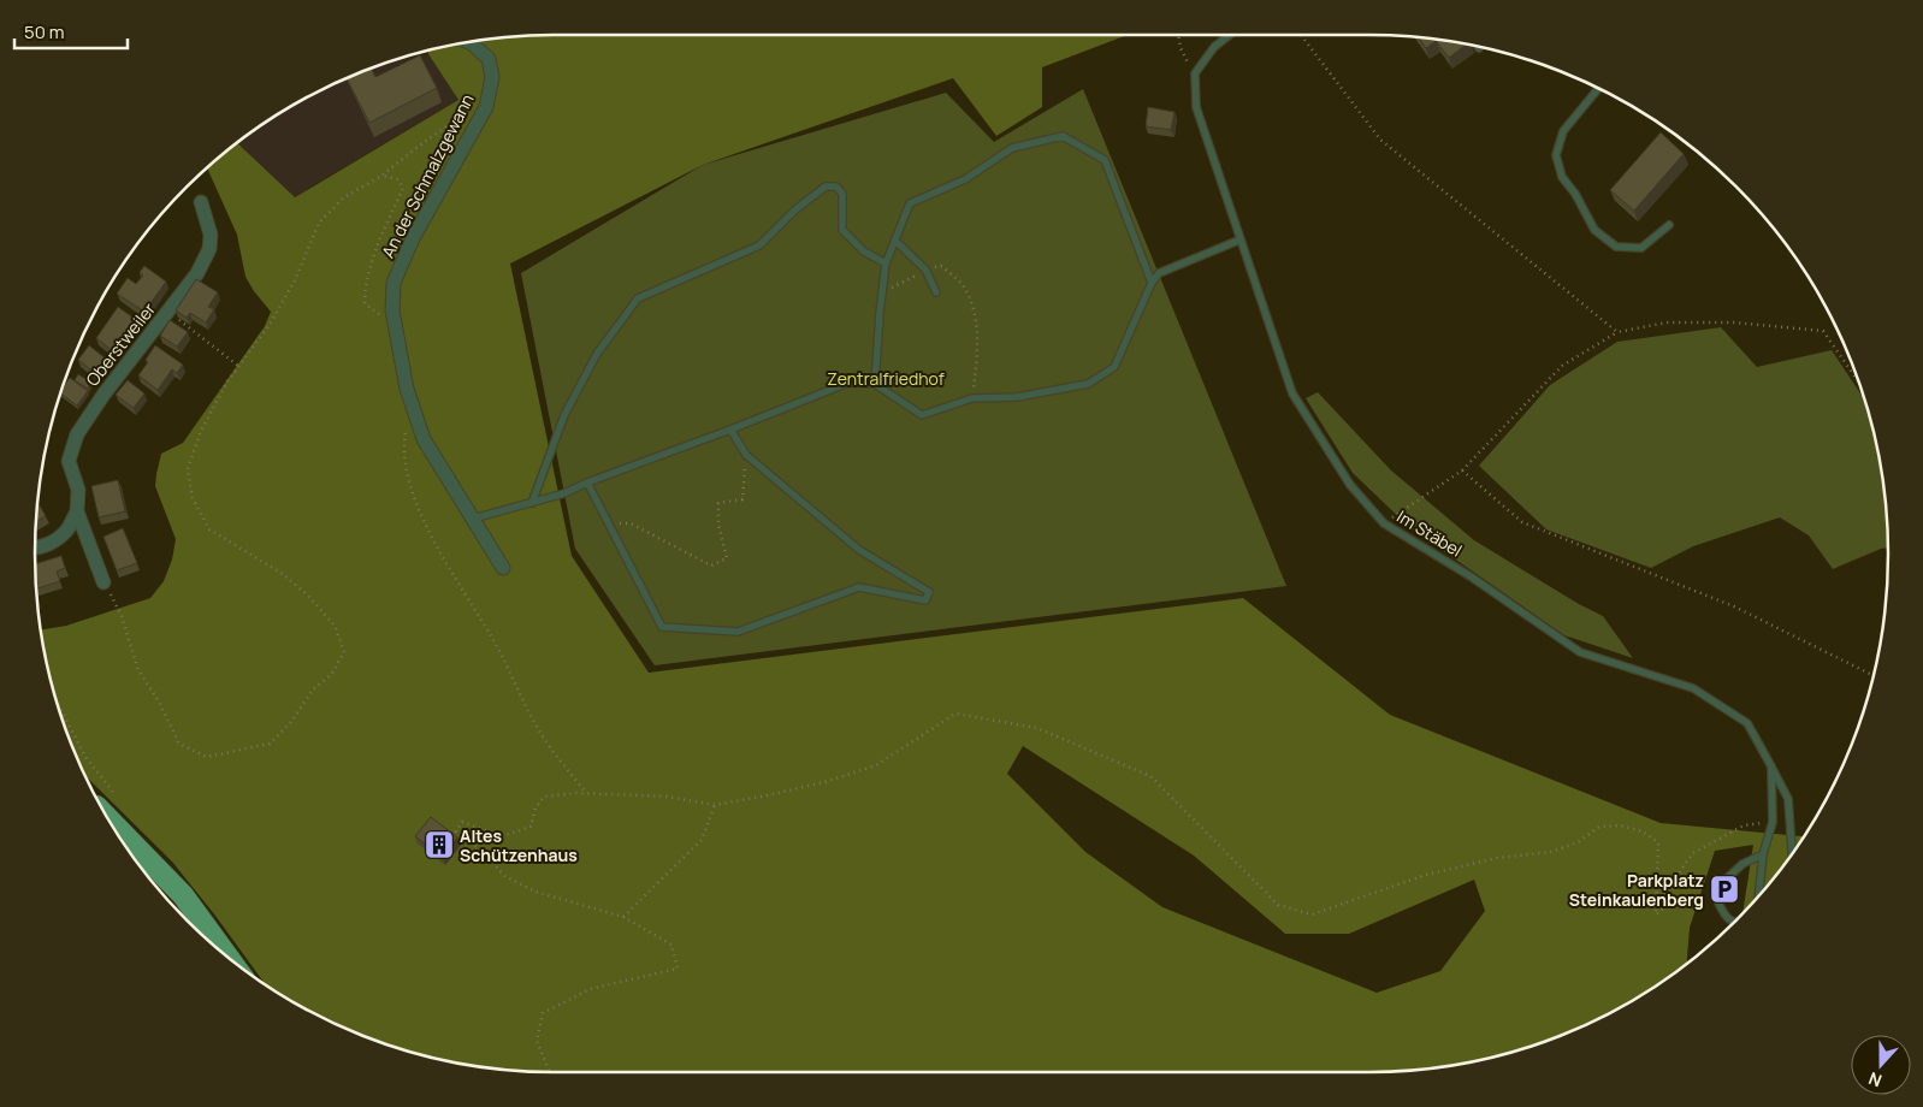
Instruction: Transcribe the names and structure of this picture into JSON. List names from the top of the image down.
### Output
{
  "streets": {
    "street": ["An der Schmalzgewann", "Oberstweiler"],
    "lane": ["Im Stäbel"]
  },
  "parks": ["Zentralfriedhof"],
  "places": {
    "building": ["Altes Schützenhaus"],
    "parking": ["Parkplatz Steinkaulenberg"]
  },
  "scale_bar": "50 m",
  "north": "bottom"
}
